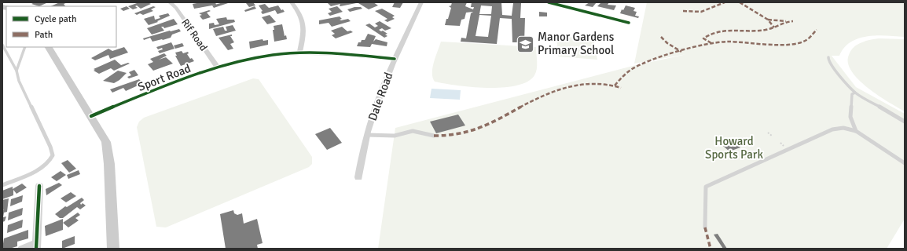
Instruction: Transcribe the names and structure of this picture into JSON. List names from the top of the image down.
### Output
{
  "streets": {
    "street": ["Rif Road", "Sport Road", "Dale Road"]
  },
  "crossings": [
    ["Rif Road", "Sport Road"],
    ["Sport Road", "Dale Road"]
  ],
  "parks": ["Howard Sports Park"],
  "places": {
    "school or university": ["Manor Gardens Primary School"]
  },
  "legend": ["Cycle path", "Path"]
}
